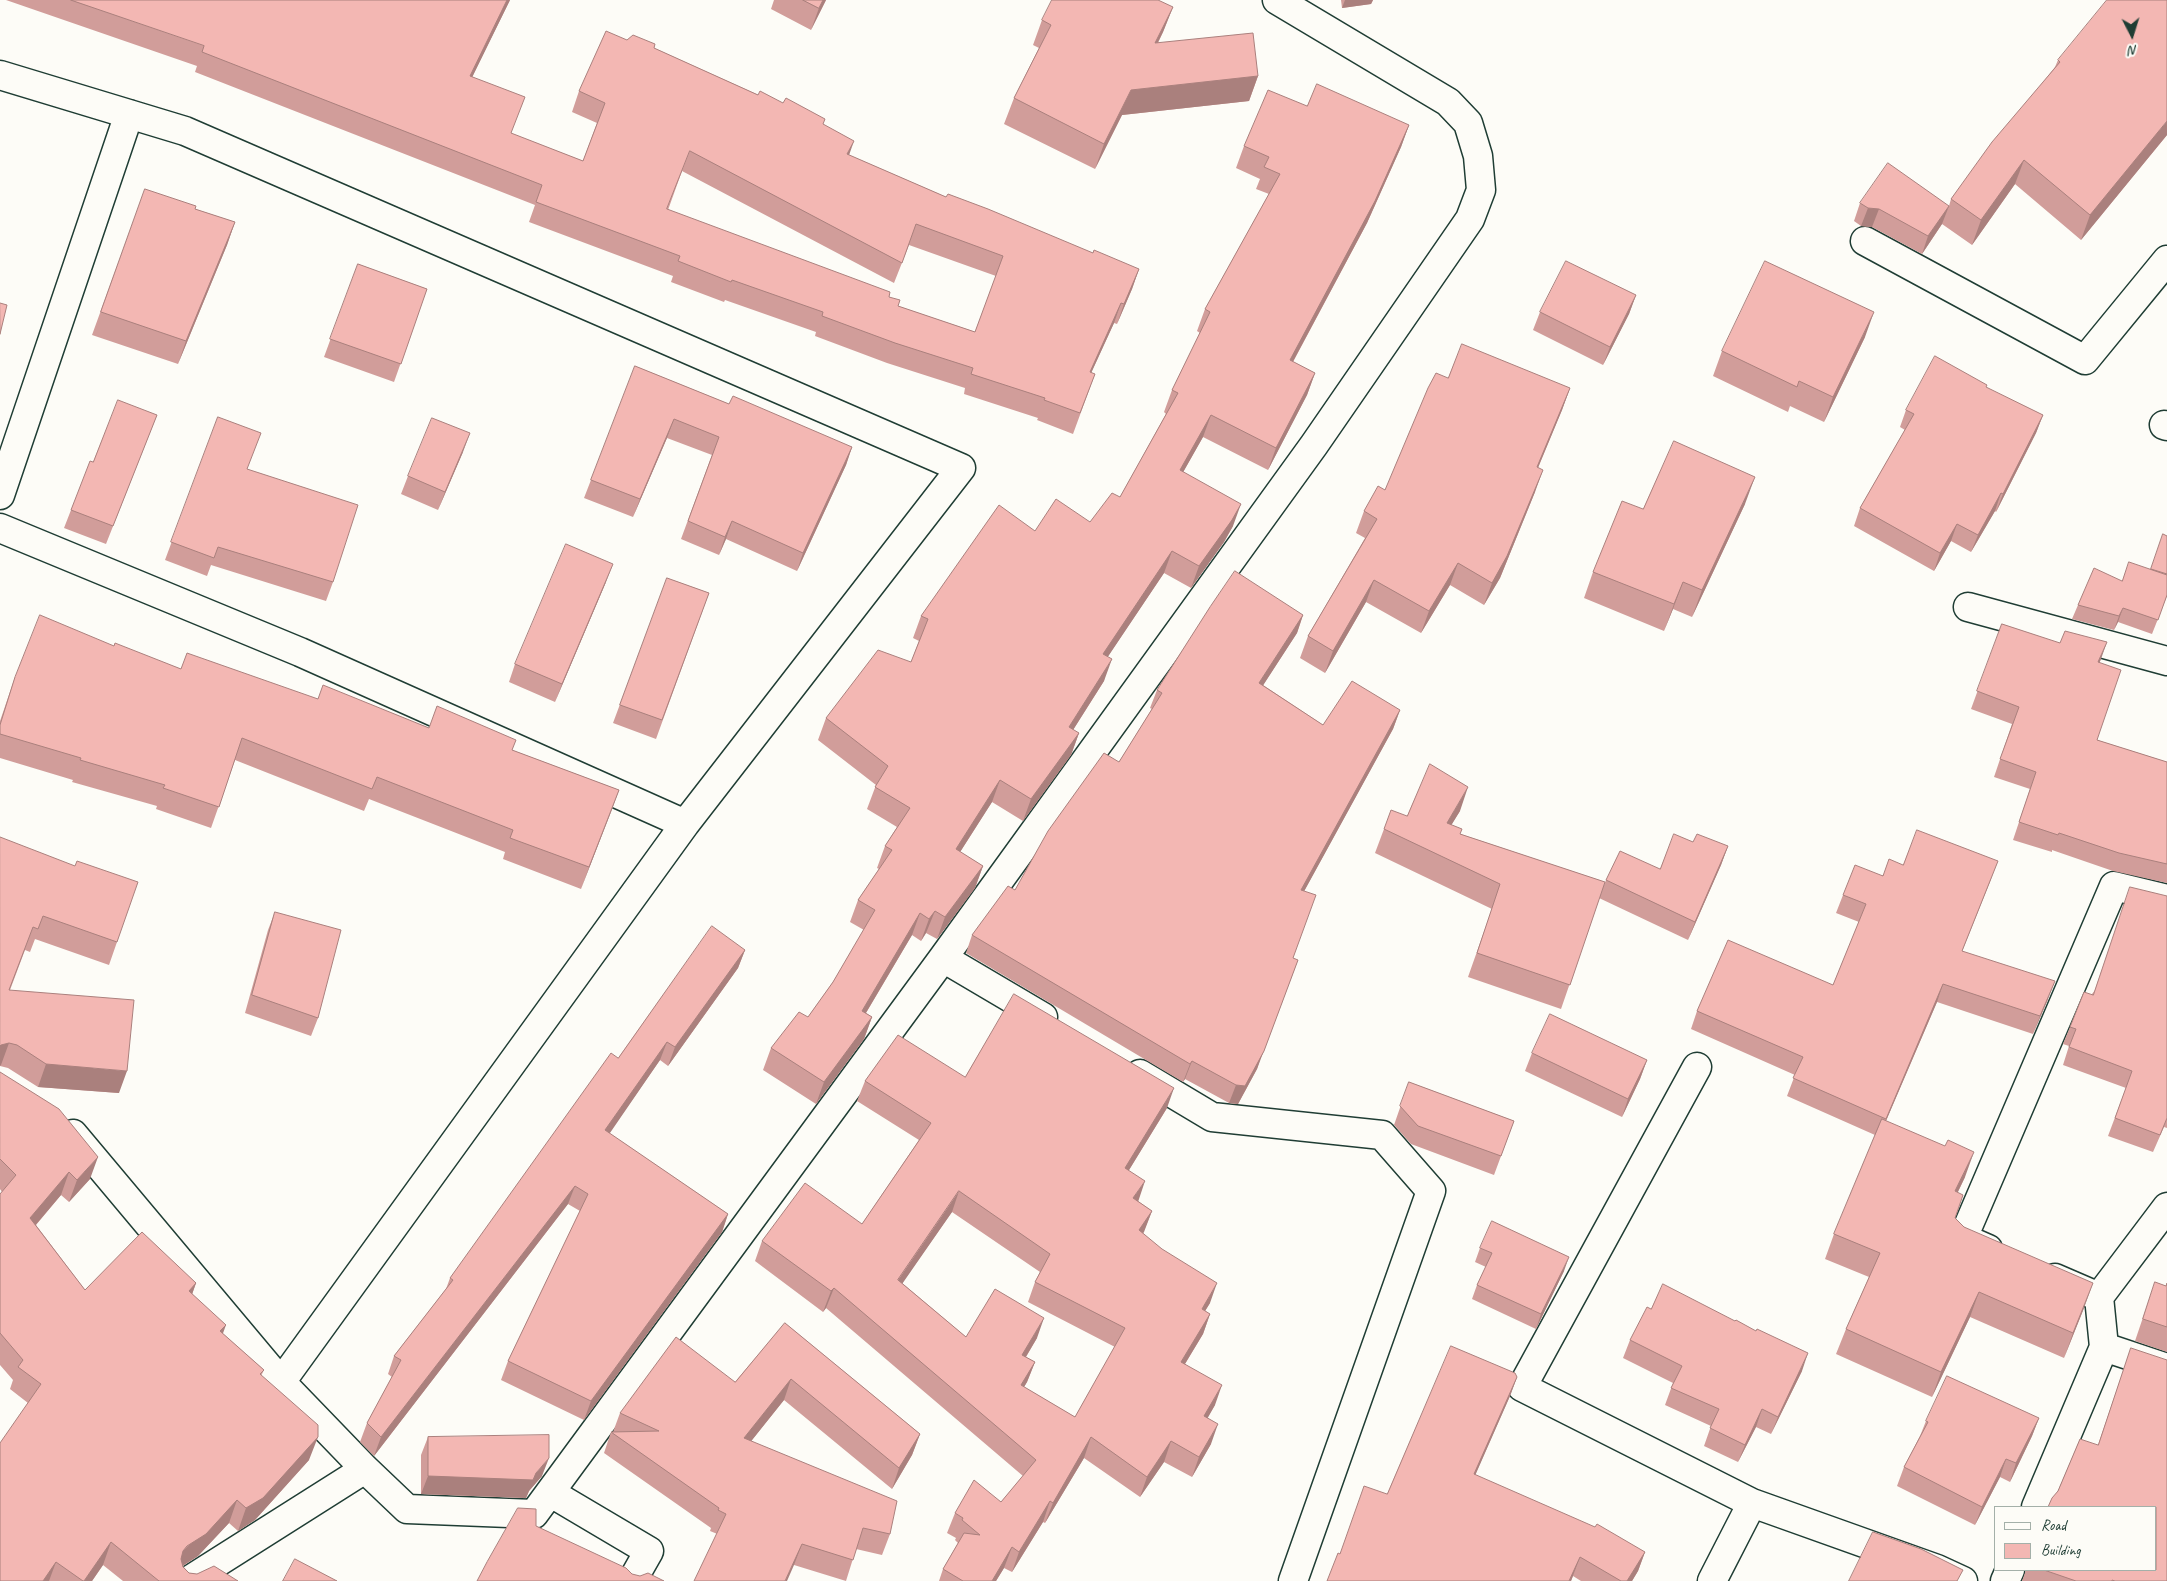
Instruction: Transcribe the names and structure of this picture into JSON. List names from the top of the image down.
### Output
{
  "legend": ["Road", "Building"],
  "north": "bottom"
}
